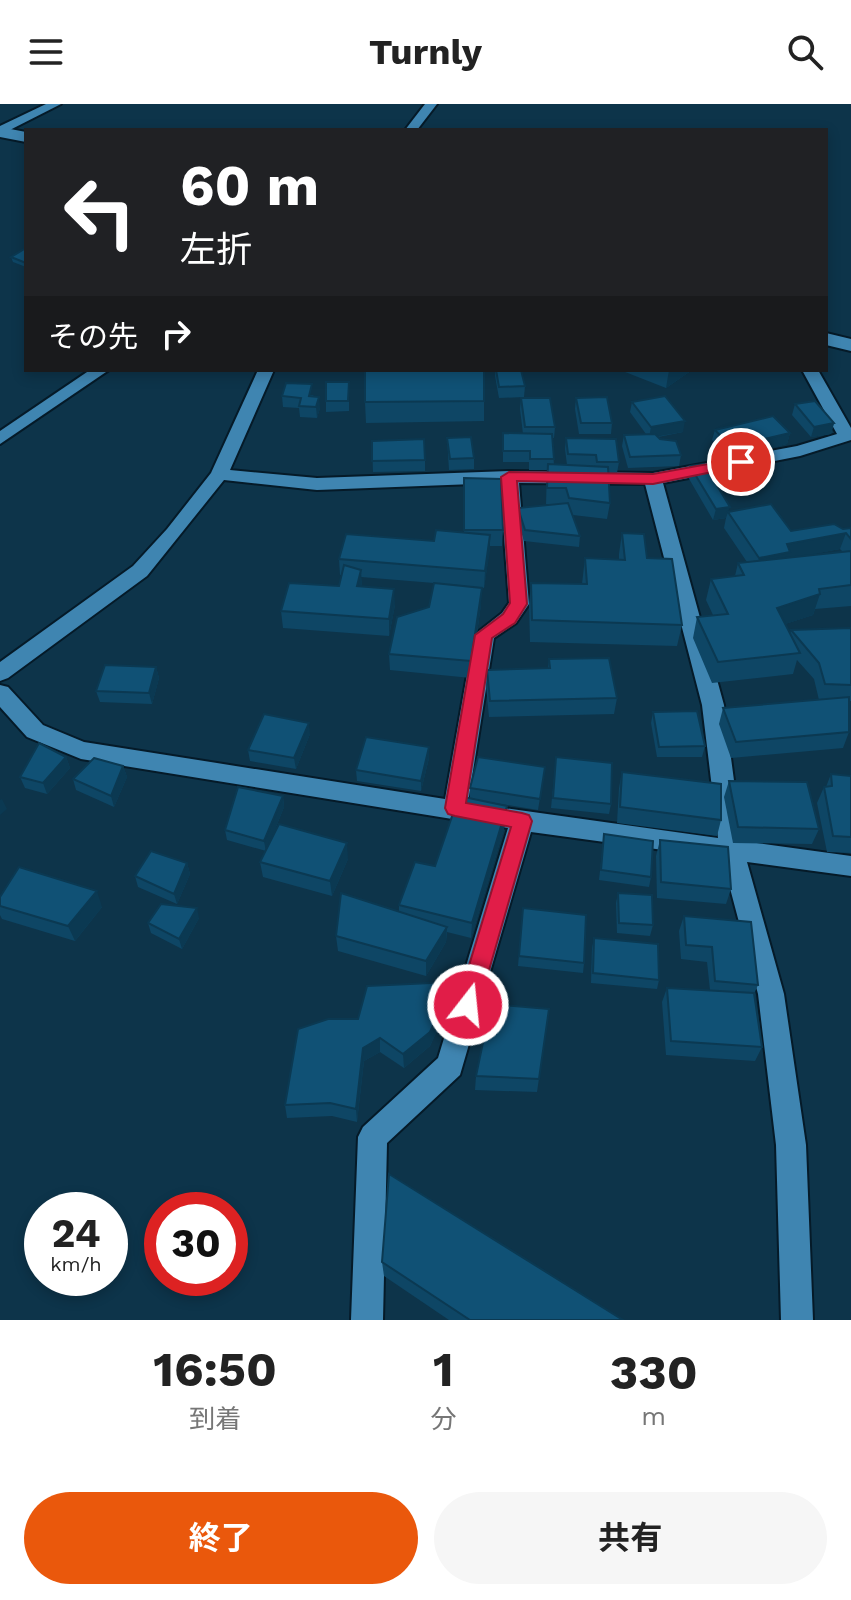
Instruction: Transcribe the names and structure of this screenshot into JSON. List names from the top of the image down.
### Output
{
  "page": {
    "header": "Turnly",
    "turn": ["60 m", "左折"],
    "then": "その先",
    "speed": "24 km/h",
    "limit": "30",
    "eta": [
      "16:50",
      "到着",
      "1",
      "分",
      "330",
      "m"
    ],
    "buttons": ["終了", "共有"]
  }
}
